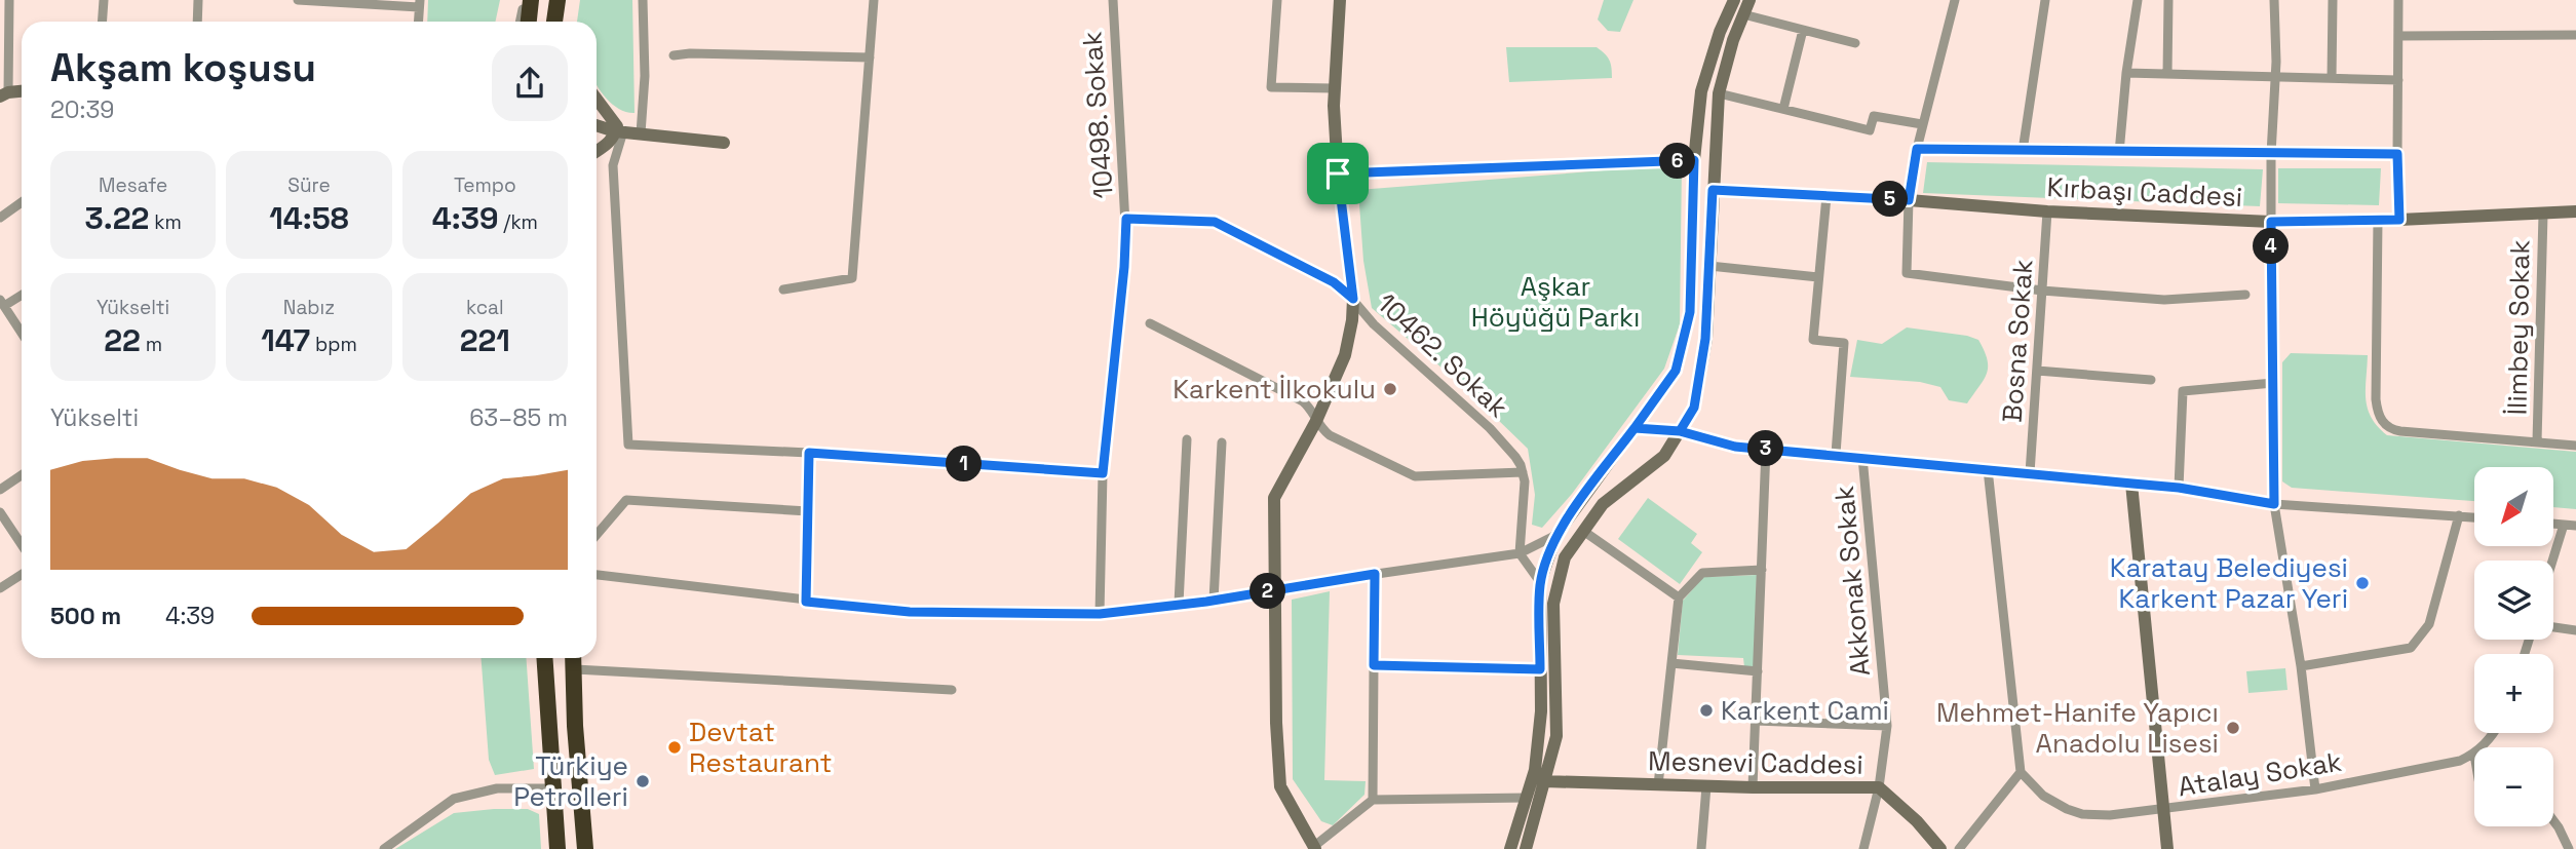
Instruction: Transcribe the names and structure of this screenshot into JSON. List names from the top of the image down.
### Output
{
  "streets": {
    "street": [
      "10498. Sokak",
      "Kırbaşı Caddesi",
      "İlimbey Sokak",
      "Bosna Sokak",
      "10462. Sokak",
      "Akkonak Sokak",
      "Mesnevi Caddesi",
      "Atalay Sokak"
    ]
  },
  "crossings": [
    ["10498. Sokak", "10462. Sokak"],
    ["Kırbaşı Caddesi", "İlimbey Sokak"],
    ["Kırbaşı Caddesi", "Bosna Sokak"],
    ["Akkonak Sokak", "Mesnevi Caddesi"]
  ],
  "parks": ["Aşkar Höyüğü Parkı"],
  "places": [
    "Karkent İlkokulu",
    "Karatay Belediyesi Karkent Pazar Yeri",
    "Karkent Cami",
    "Mehmet-Hanife Yapıcı Anadolu Lisesi",
    "Devtat Restaurant",
    "Türkiye Petrolleri"
  ],
  "north": "bottom left",
  "page": {
    "heading": ["Akşam koşusu", "20:39"],
    "pins": [
      "6",
      "5",
      "4",
      "3",
      "1",
      "2"
    ],
    "stats": [
      ["Mesafe", "3.22 km"],
      ["Süre", "14:58"],
      ["Tempo", "4:39 /km"],
      ["Yükselti", "22 m"],
      ["Nabız", "147 bpm"],
      ["kcal", "221"]
    ],
    "chart": ["Yükselti", "63–85 m"],
    "map_buttons": ["+", "−"],
    "list": [
      {
        "name": "500 m",
        "note": "4:39"
      }
    ]
  }
}
